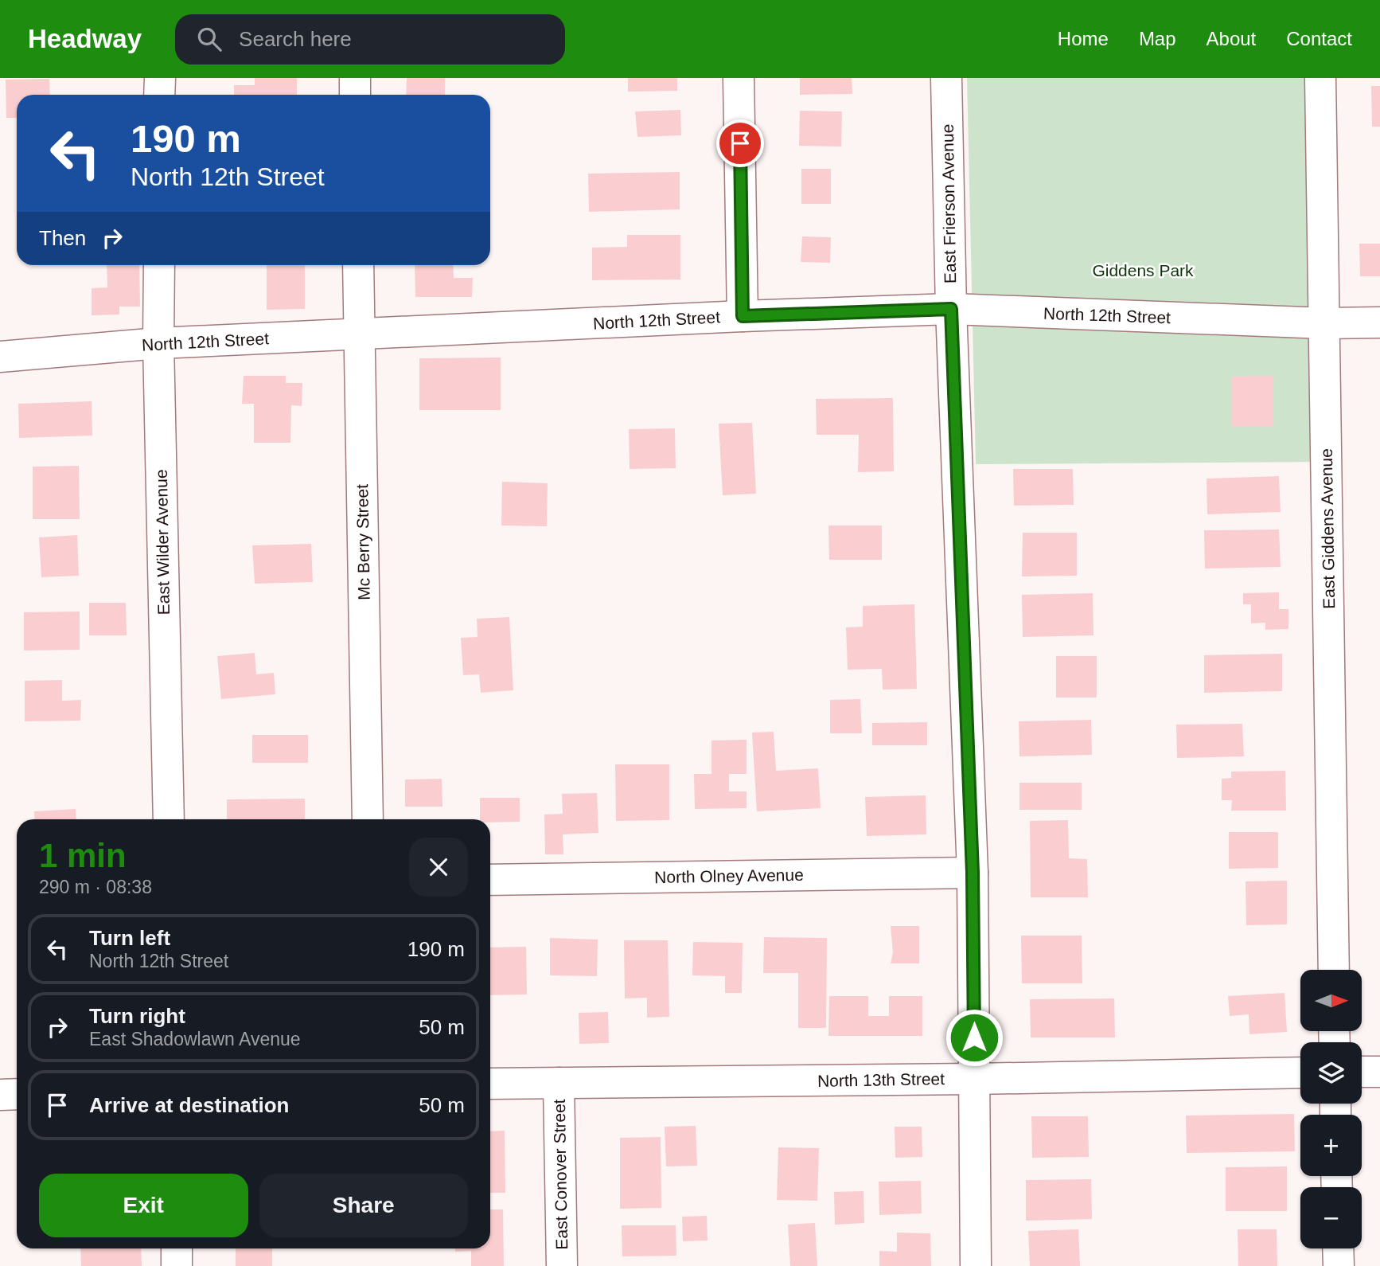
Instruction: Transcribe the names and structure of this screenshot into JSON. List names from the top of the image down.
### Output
{
  "streets": {
    "street": [
      "East Frierson Avenue",
      "North 12th Street",
      "East Giddens Avenue",
      "East Wilder Avenue",
      "Mc Berry Street",
      "North Olney Avenue",
      "North 13th Street",
      "East Conover Street"
    ]
  },
  "crossings": [
    ["East Frierson Avenue", "North 12th Street"],
    ["East Frierson Avenue", "North Olney Avenue"],
    ["East Frierson Avenue", "North 13th Street"],
    ["North 12th Street", "East Giddens Avenue"],
    ["North 12th Street", "East Wilder Avenue"],
    ["North 12th Street", "Mc Berry Street"],
    ["North 13th Street", "East Conover Street"]
  ],
  "parks": ["Giddens Park"],
  "north": "right",
  "page": {
    "header": "Headway",
    "search": "Search here",
    "nav": [
      "Home",
      "Map",
      "About",
      "Contact"
    ],
    "turn": ["190 m", "North 12th Street"],
    "then": "Then",
    "heading": ["1 min", "290 m · 08:38"],
    "list": [
      {
        "name": "Turn left",
        "note": "North 12th Street",
        "value": "190 m"
      },
      {
        "name": "Turn right",
        "note": "East Shadowlawn Avenue",
        "value": "50 m"
      },
      {
        "name": "Arrive at destination",
        "value": "50 m"
      }
    ],
    "map_buttons": ["+", "−"],
    "buttons": ["Exit", "Share"]
  }
}
